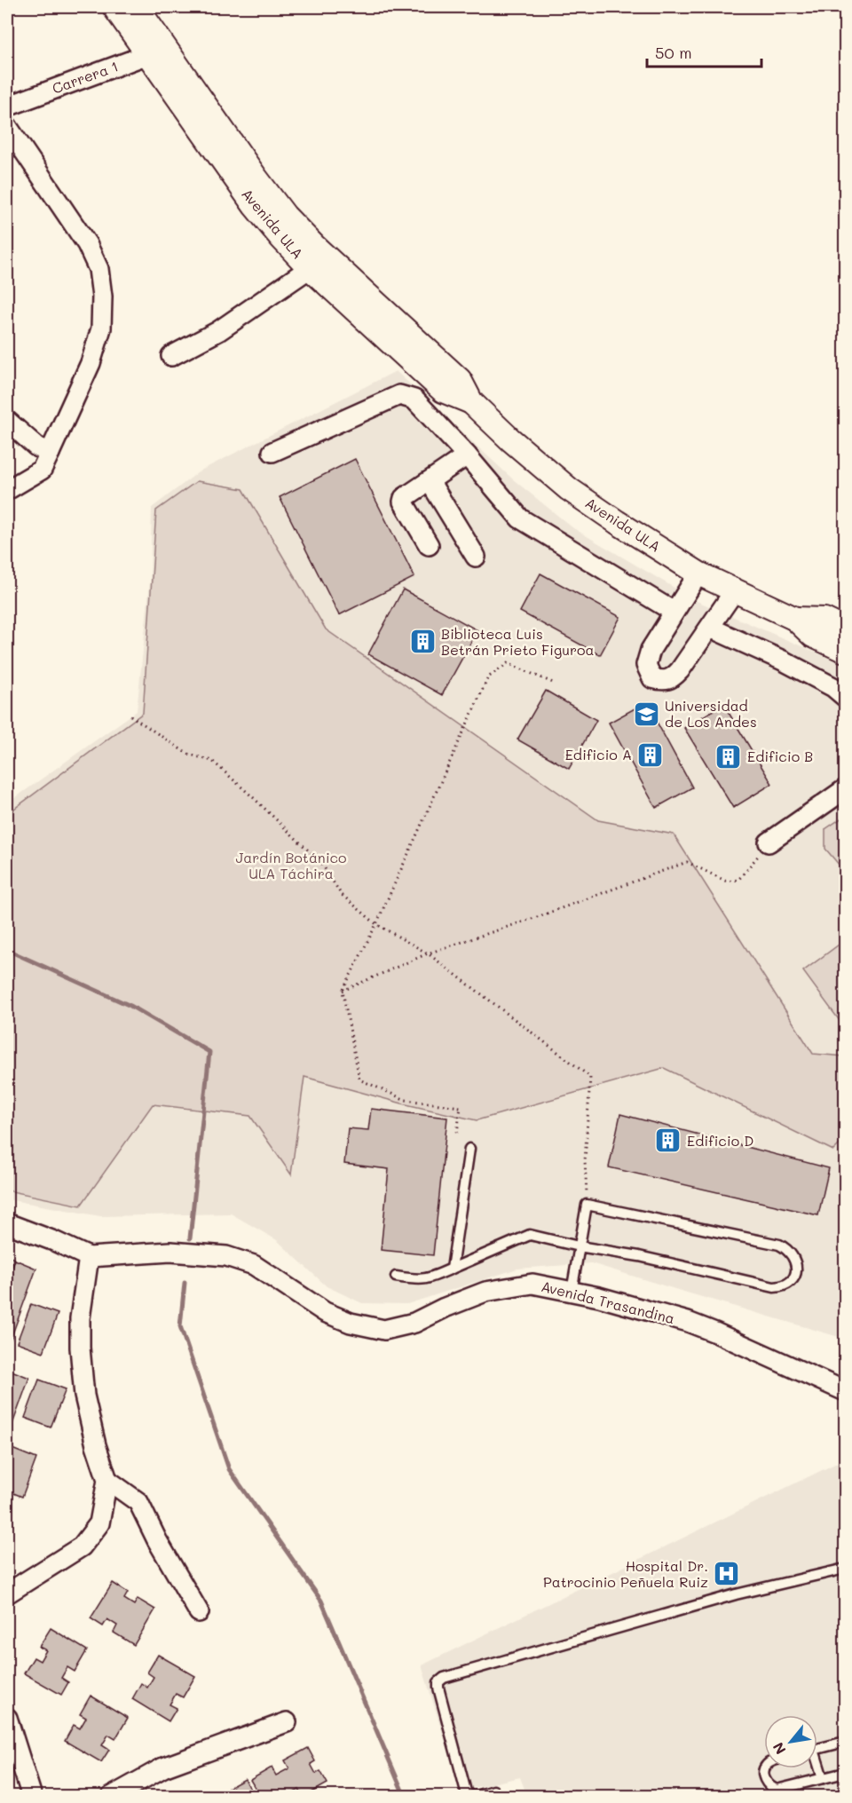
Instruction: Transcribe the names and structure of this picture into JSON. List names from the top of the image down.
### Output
{
  "streets": {
    "street": ["Carrera 1", "Avenida ULA", "Avenida Trasandina"]
  },
  "crossings": [
    ["Carrera 1", "Avenida ULA"]
  ],
  "parks": ["Jardín Botánico ULA Táchira"],
  "places": {
    "building": [
      "Biblioteca Luis Betrán Prieto Figuroa",
      "Edificio A",
      "Edificio B",
      "Edificio D"
    ],
    "school or university": ["Universidad de Los Andes"],
    "hospital": ["Hospital Dr. Patrocinio Peñuela Ruiz"]
  },
  "scale_bar": "50 m",
  "north": "bottom left"
}
